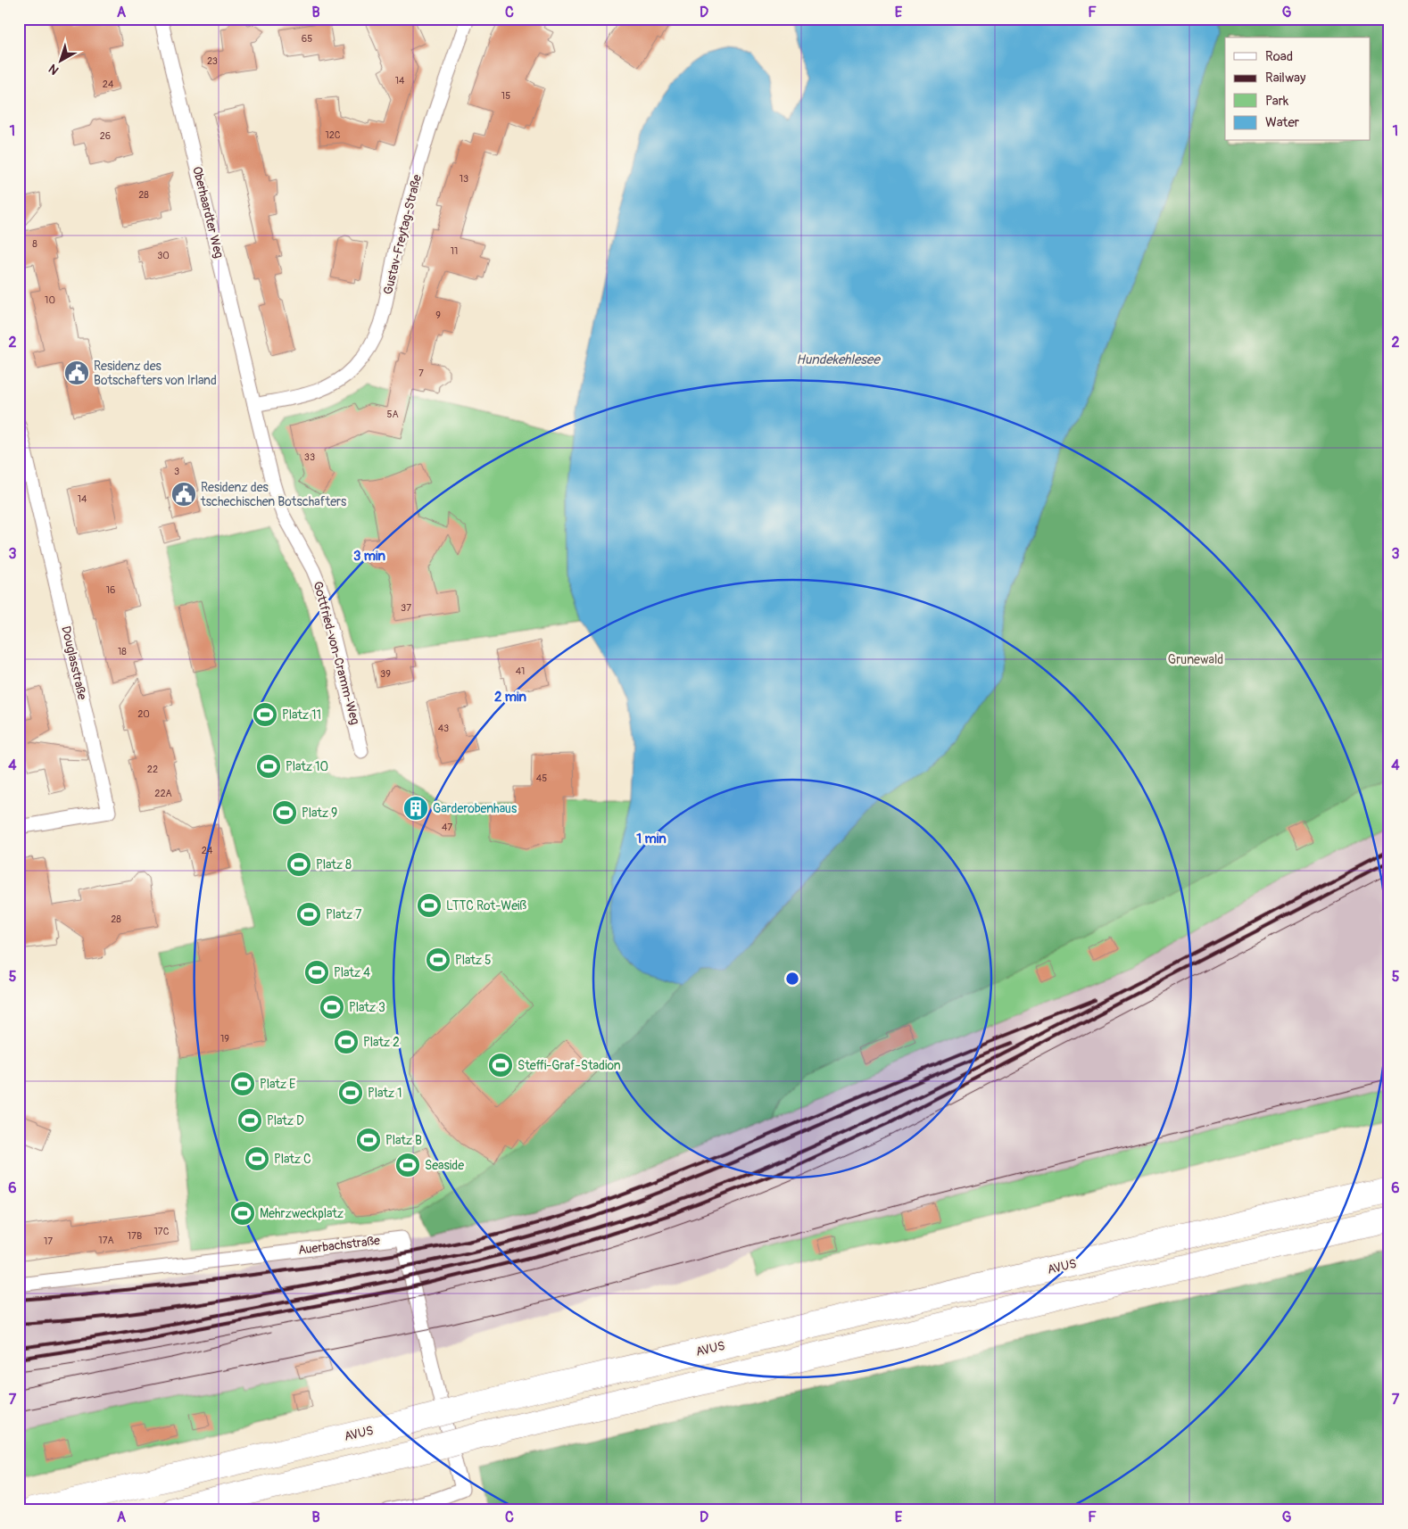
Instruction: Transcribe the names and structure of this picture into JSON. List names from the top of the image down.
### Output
{
  "streets": {
    "highway": ["AVUS"],
    "street": [
      "Oberhaardter Weg",
      "Gustav-Freytag-Straße",
      "Gottfried-von-Cramm-Weg",
      "Douglasstraße",
      "Auerbachstraße"
    ]
  },
  "crossings": [
    ["Oberhaardter Weg", "Gustav-Freytag-Straße"],
    ["Oberhaardter Weg", "Gottfried-von-Cramm-Weg"],
    ["Gustav-Freytag-Straße", "Gottfried-von-Cramm-Weg"]
  ],
  "water": ["Hundekehlesee"],
  "parks": ["Grunewald"],
  "places": {
    "public building": ["Residenz des Botschafters von Irland", "Residenz des tschechischen Botschafters"],
    "sports": [
      "Platz 11",
      "Platz 10",
      "Platz 9",
      "Platz 8",
      "LTTC Rot-Weiß",
      "Platz 7",
      "Platz 5",
      "Platz 4",
      "Platz 3",
      "Platz 2",
      "Steffi-Graf-Stadion",
      "Platz E",
      "Platz 1",
      "Platz D",
      "Platz B",
      "Platz C",
      "Seaside",
      "Mehrzweckplatz"
    ],
    "building": ["Garderobenhaus"]
  },
  "house_numbers": [
    "65",
    "23",
    "14",
    "24",
    "15",
    "12C",
    "26",
    "13",
    "28",
    "8",
    "11",
    "30",
    "10",
    "9",
    "7",
    "5A",
    "33",
    "3",
    "14",
    "16",
    "37",
    "18",
    "41",
    "39",
    "20",
    "43",
    "22",
    "45",
    "22A",
    "47",
    "24",
    "28",
    "19",
    "17C",
    "17B",
    "17A",
    "17"
  ],
  "legend": [
    "Road",
    "Railway",
    "Park",
    "Water"
  ],
  "north": "bottom left",
  "grid": {
    "columns": [
      "A",
      "B",
      "C",
      "D",
      "E",
      "F",
      "G"
    ],
    "rows": [
      "1",
      "2",
      "3",
      "4",
      "5",
      "6",
      "7"
    ]
  },
  "rings": ["3 min", "2 min", "1 min"]
}
